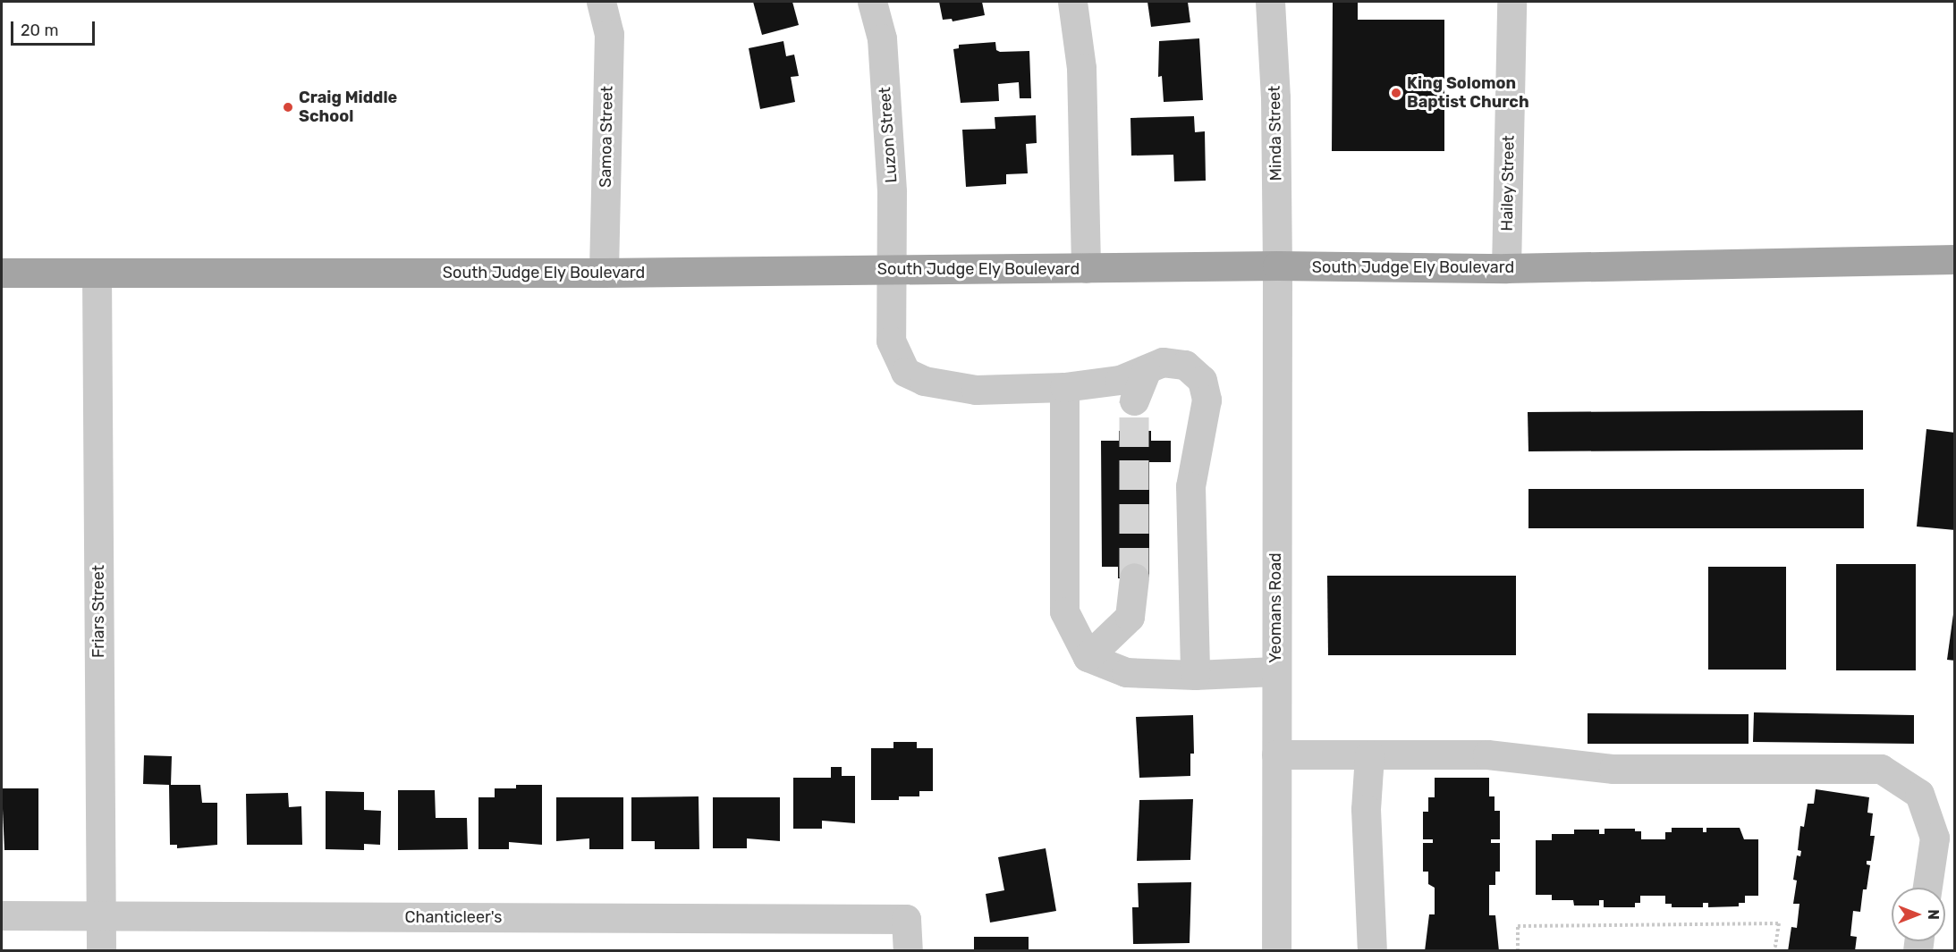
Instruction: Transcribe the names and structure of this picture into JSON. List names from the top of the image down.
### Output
{
  "streets": {
    "main road": ["South Judge Ely Boulevard"],
    "street": [
      "Minda Street",
      "Luzon Street",
      "Samoa Street",
      "Hailey Street",
      "Yeomans Road",
      "Friars Street",
      "Chanticleer's"
    ]
  },
  "crossings": [
    ["Minda Street", "South Judge Ely Boulevard"],
    ["Minda Street", "Yeomans Road"],
    ["Luzon Street", "South Judge Ely Boulevard"],
    ["Samoa Street", "South Judge Ely Boulevard"],
    ["Hailey Street", "South Judge Ely Boulevard"],
    ["South Judge Ely Boulevard", "Yeomans Road"],
    ["South Judge Ely Boulevard", "Friars Street"],
    ["Friars Street", "Chanticleer's"]
  ],
  "places": ["King Solomon Baptist Church", "Craig Middle School"],
  "scale_bar": "20 m",
  "north": "right"
}
